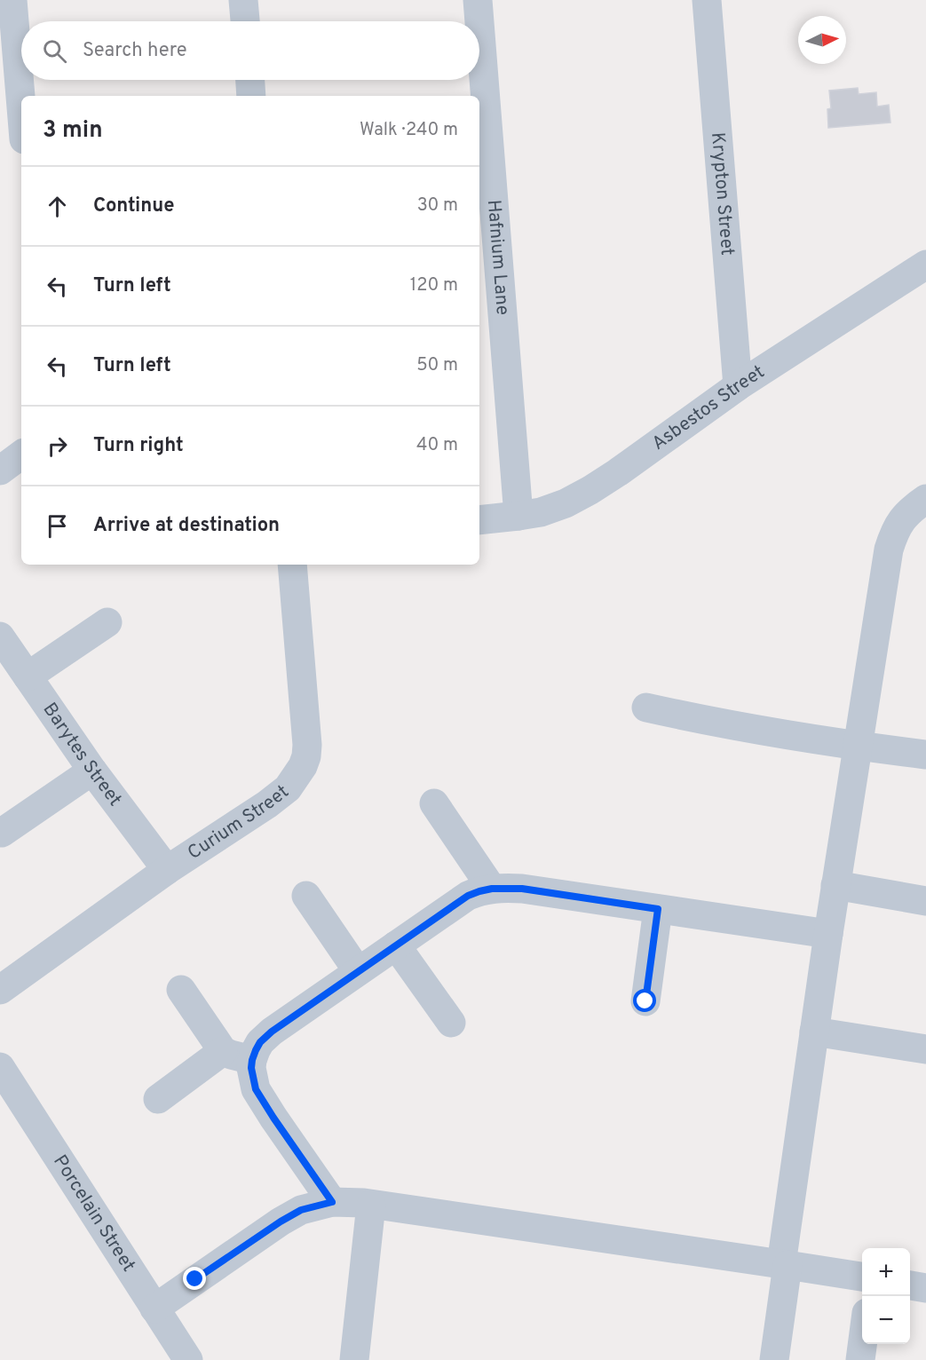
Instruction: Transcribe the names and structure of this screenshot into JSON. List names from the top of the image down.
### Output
{
  "streets": {
    "street": [
      "Krypton Street",
      "Hafnium Lane",
      "Asbestos Street",
      "Barytes Street",
      "Curium Street",
      "Porcelain Street"
    ]
  },
  "crossings": [
    ["Krypton Street", "Asbestos Street"],
    ["Hafnium Lane", "Asbestos Street"],
    ["Barytes Street", "Curium Street"]
  ],
  "north": "right",
  "page": {
    "search": "Search here",
    "heading": ["3 min", "Walk · 240 m"],
    "list": [
      ["Continue", "30 m"],
      ["Turn left", "120 m"],
      ["Turn left", "50 m"],
      ["Turn right", "40 m"],
      "Arrive at destination"
    ],
    "map_buttons": ["+", "−"]
  }
}
